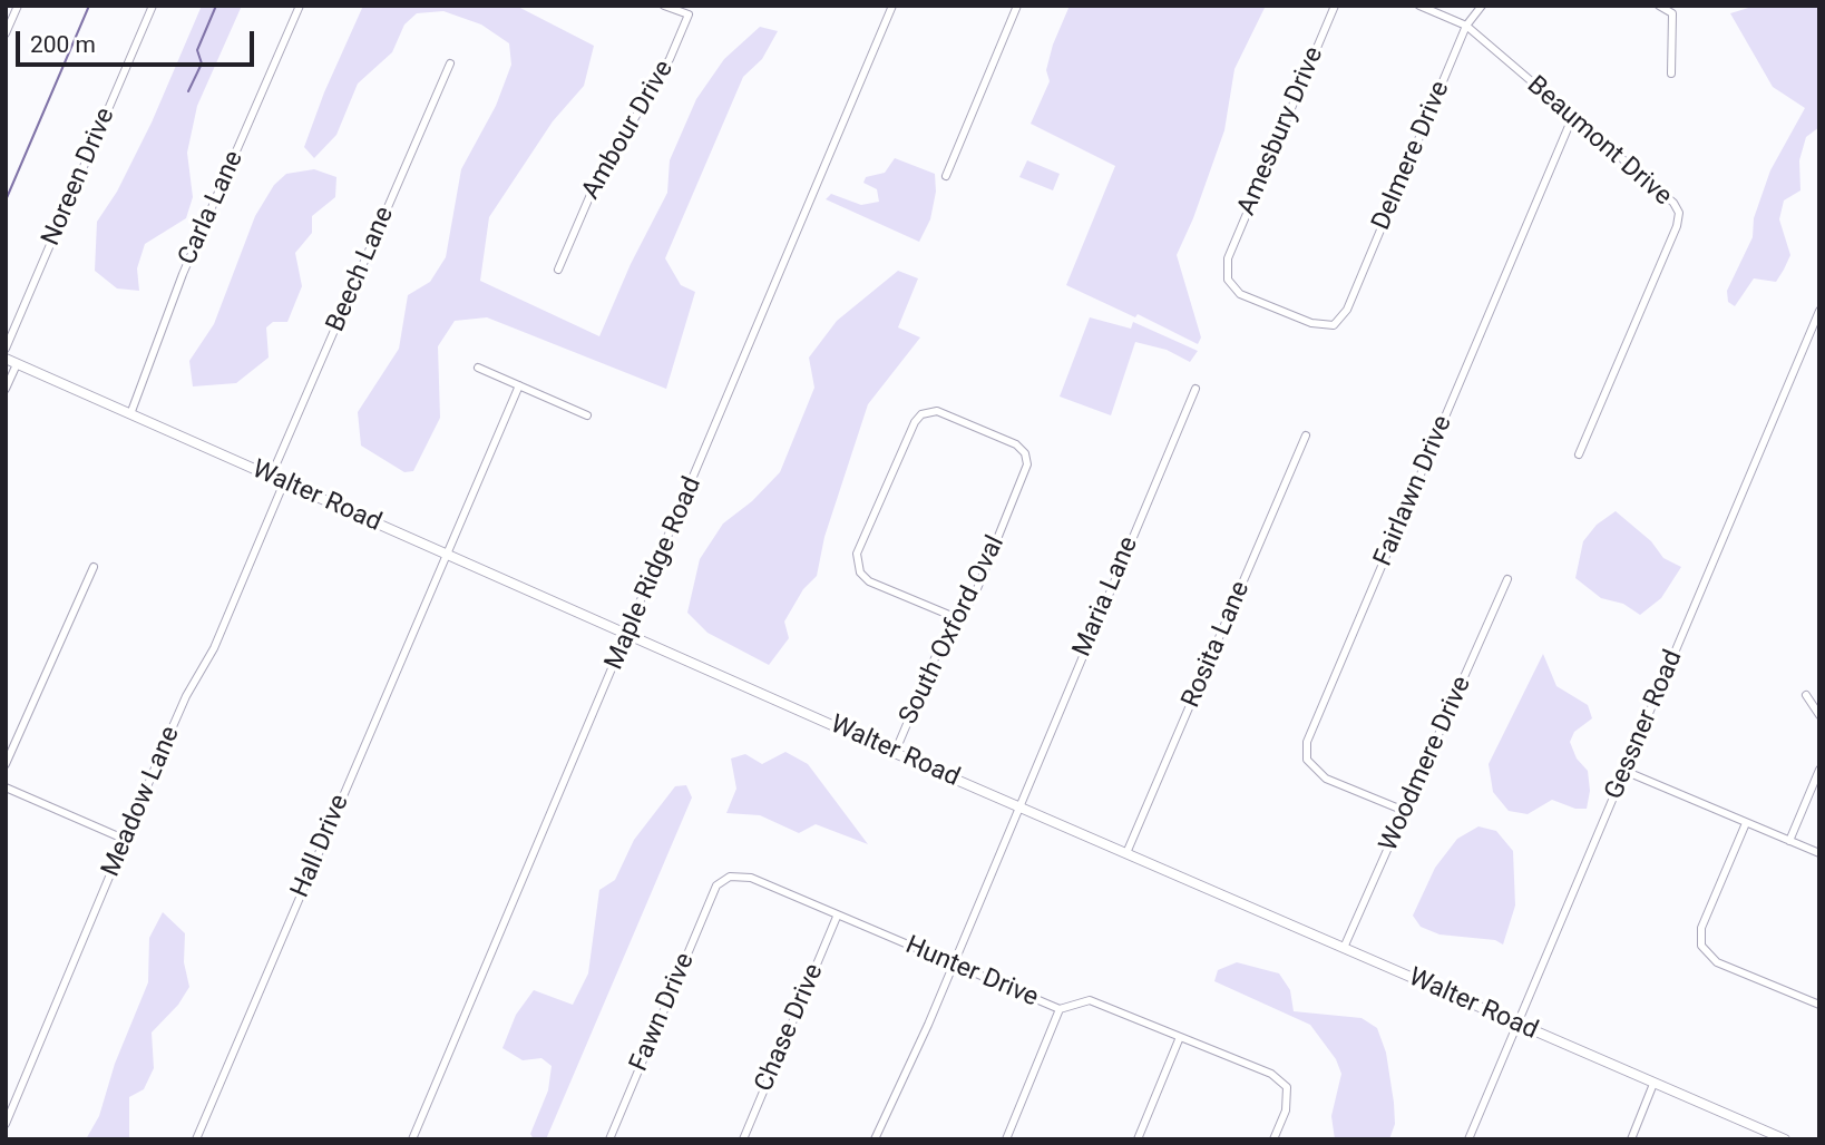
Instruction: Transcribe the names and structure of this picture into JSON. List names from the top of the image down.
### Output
{
  "streets": {
    "street": [
      "Ambour Drive",
      "Amesbury Drive",
      "Beaumont Drive",
      "Delmere Drive",
      "Noreen Drive",
      "Carla Lane",
      "Beech Lane",
      "Fairlawn Drive",
      "Walter Road",
      "Maple Ridge Road",
      "Maria Lane",
      "South Oxford Oval",
      "Rosita Lane",
      "Gessner Road",
      "Woodmere Drive",
      "Meadow Lane",
      "Hall Drive",
      "Hunter Drive",
      "Fawn Drive",
      "Chase Drive"
    ]
  },
  "crossings": [
    ["Amesbury Drive", "Delmere Drive"],
    ["Beaumont Drive", "Delmere Drive"],
    ["Beaumont Drive", "Fairlawn Drive"],
    ["Carla Lane", "Walter Road"],
    ["Beech Lane", "Walter Road"],
    ["Fairlawn Drive", "Woodmere Drive"],
    ["Walter Road", "Maple Ridge Road"],
    ["Walter Road", "Maria Lane"],
    ["Walter Road", "South Oxford Oval"],
    ["Walter Road", "Rosita Lane"],
    ["Walter Road", "Gessner Road"],
    ["Walter Road", "Woodmere Drive"],
    ["Walter Road", "Meadow Lane"],
    ["Walter Road", "Hall Drive"],
    ["Maria Lane", "Hunter Drive"],
    ["Hunter Drive", "Fawn Drive"],
    ["Hunter Drive", "Chase Drive"]
  ],
  "scale_bar": "200 m"
}
